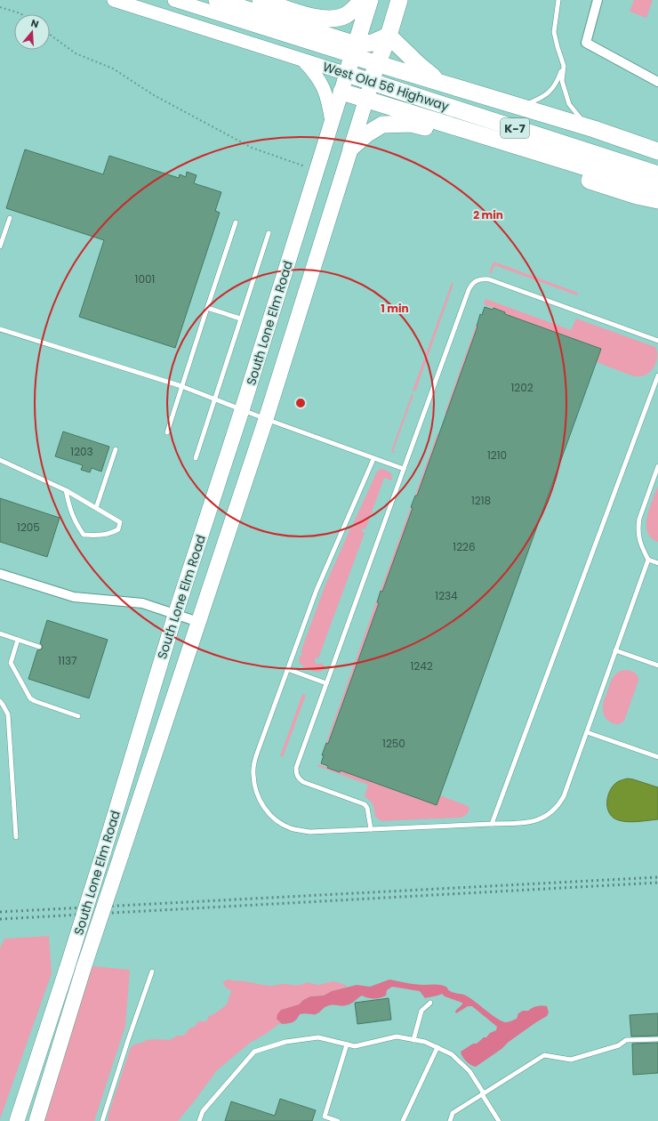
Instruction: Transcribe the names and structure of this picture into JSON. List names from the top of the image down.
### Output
{
  "streets": {
    "highway": ["West Old 56 Highway", "K-7"],
    "main road": ["South Lone Elm Road"]
  },
  "crossings": [
    ["West Old 56 Highway", "K-7"],
    ["West Old 56 Highway", "South Lone Elm Road"]
  ],
  "house_numbers": [
    "1001",
    "1202",
    "1203",
    "1210",
    "1218",
    "1205",
    "1226",
    "1234",
    "1137",
    "1242",
    "1250"
  ],
  "north": "top",
  "rings": ["2 min", "1 min"]
}
